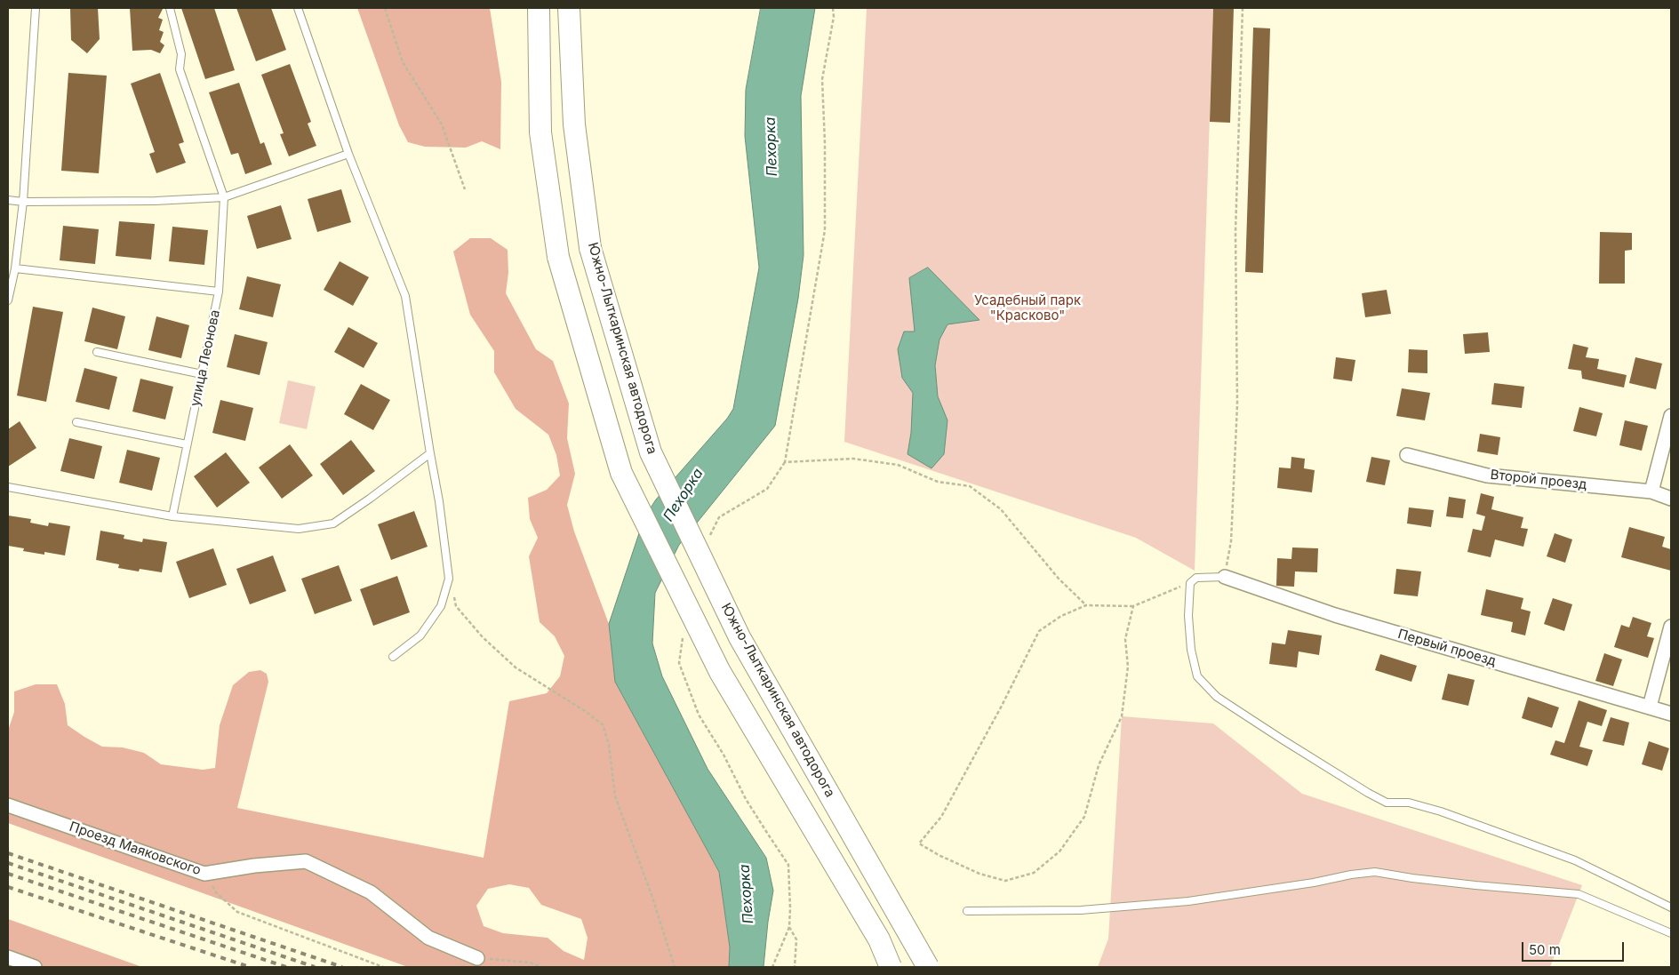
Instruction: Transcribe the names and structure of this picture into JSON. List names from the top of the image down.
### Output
{
  "streets": {
    "main road": ["Южно-Лыткаринская автодорога"],
    "street": ["Второй проезд", "Первый проезд", "Проезд Маяковского"],
    "lane": ["улица Леонова"]
  },
  "water": ["Пехорка"],
  "parks": ["Усадебный парк \"Красково\""],
  "scale_bar": "50 m"
}
